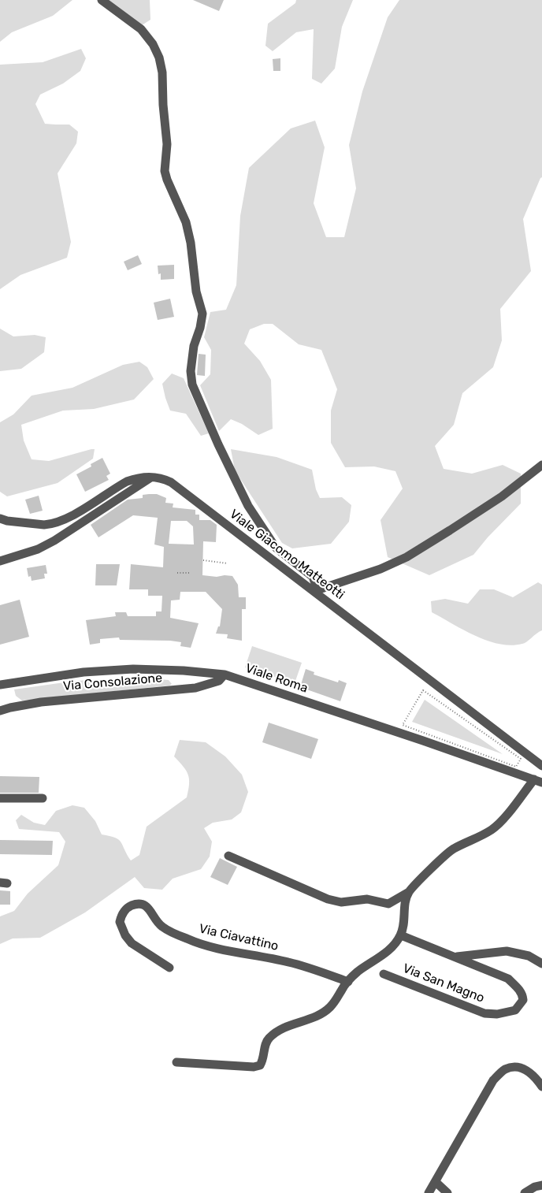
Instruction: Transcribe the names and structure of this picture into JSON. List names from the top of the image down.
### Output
{
  "streets": {
    "street": [
      "Viale Giacomo Matteotti",
      "Viale Roma",
      "Via Consolazione",
      "Via Ciavattino",
      "Via San Magno"
    ]
  },
  "crossings": [
    ["Viale Roma", "Via Consolazione"]
  ]
}
